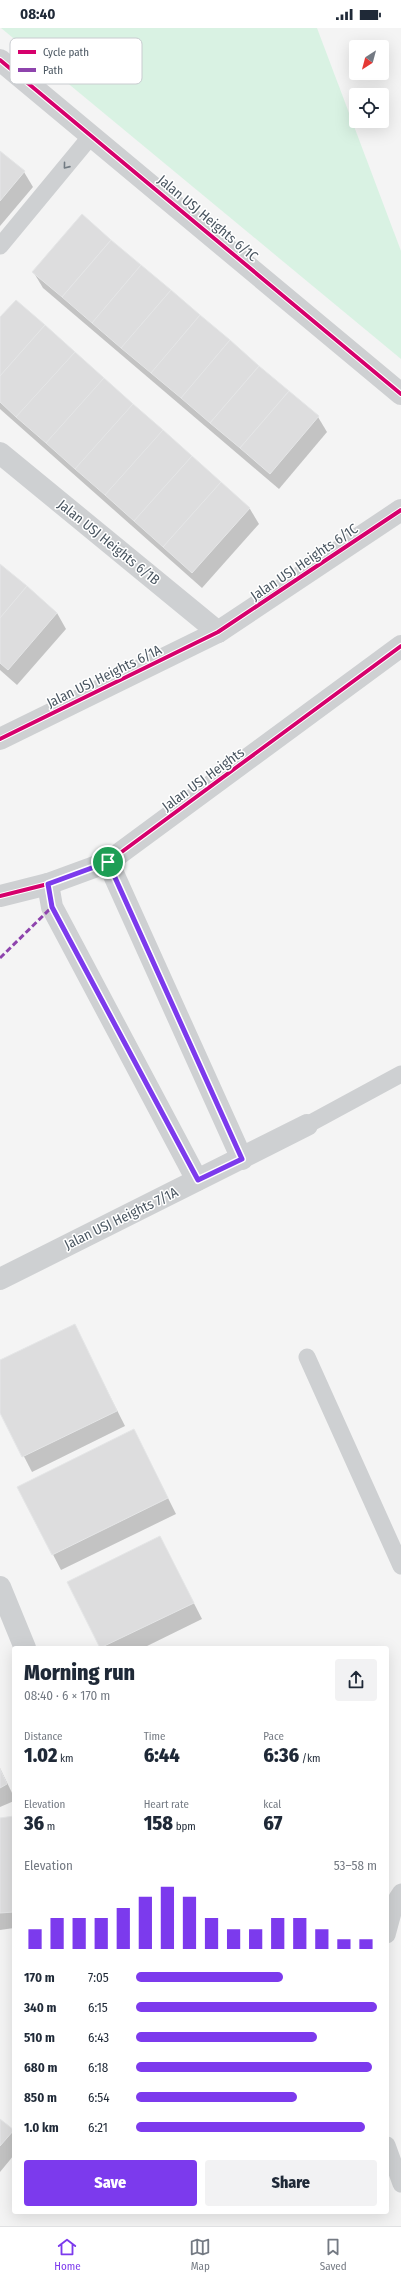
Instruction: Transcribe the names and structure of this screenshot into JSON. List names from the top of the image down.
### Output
{
  "streets": {
    "street": [
      "Jalan USJ Heights 6/1C",
      "Jalan USJ Heights 6/1B",
      "Jalan USJ Heights 6/1A",
      "Jalan USJ Heights",
      "Jalan USJ Heights 7/1A"
    ]
  },
  "crossings": [
    ["Jalan USJ Heights 6/1C", "Jalan USJ Heights 6/1B"],
    ["Jalan USJ Heights 6/1C", "Jalan USJ Heights 6/1A"],
    ["Jalan USJ Heights 6/1B", "Jalan USJ Heights 6/1A"]
  ],
  "legend": ["Cycle path", "Path"],
  "north": "bottom left",
  "page": {
    "status": "08:40",
    "heading": ["Morning run", "08:40 · 6 × 170 m"],
    "stats": [
      ["Distance", "1.02 km"],
      ["Time", "6:44"],
      ["Pace", "6:36 /km"],
      ["Elevation", "36 m"],
      ["Heart rate", "158 bpm"],
      ["kcal", "67"]
    ],
    "chart": ["Elevation", "53–58 m"],
    "list": [
      {
        "name": "170 m",
        "note": "7:05"
      },
      {
        "name": "340 m",
        "note": "6:15"
      },
      {
        "name": "510 m",
        "note": "6:43"
      },
      {
        "name": "680 m",
        "note": "6:18"
      },
      {
        "name": "850 m",
        "note": "6:54"
      },
      {
        "name": "1.0 km",
        "note": "6:21"
      }
    ],
    "buttons": ["Save", "Share"],
    "tabs": ["Home", "Map", "Saved"]
  }
}
